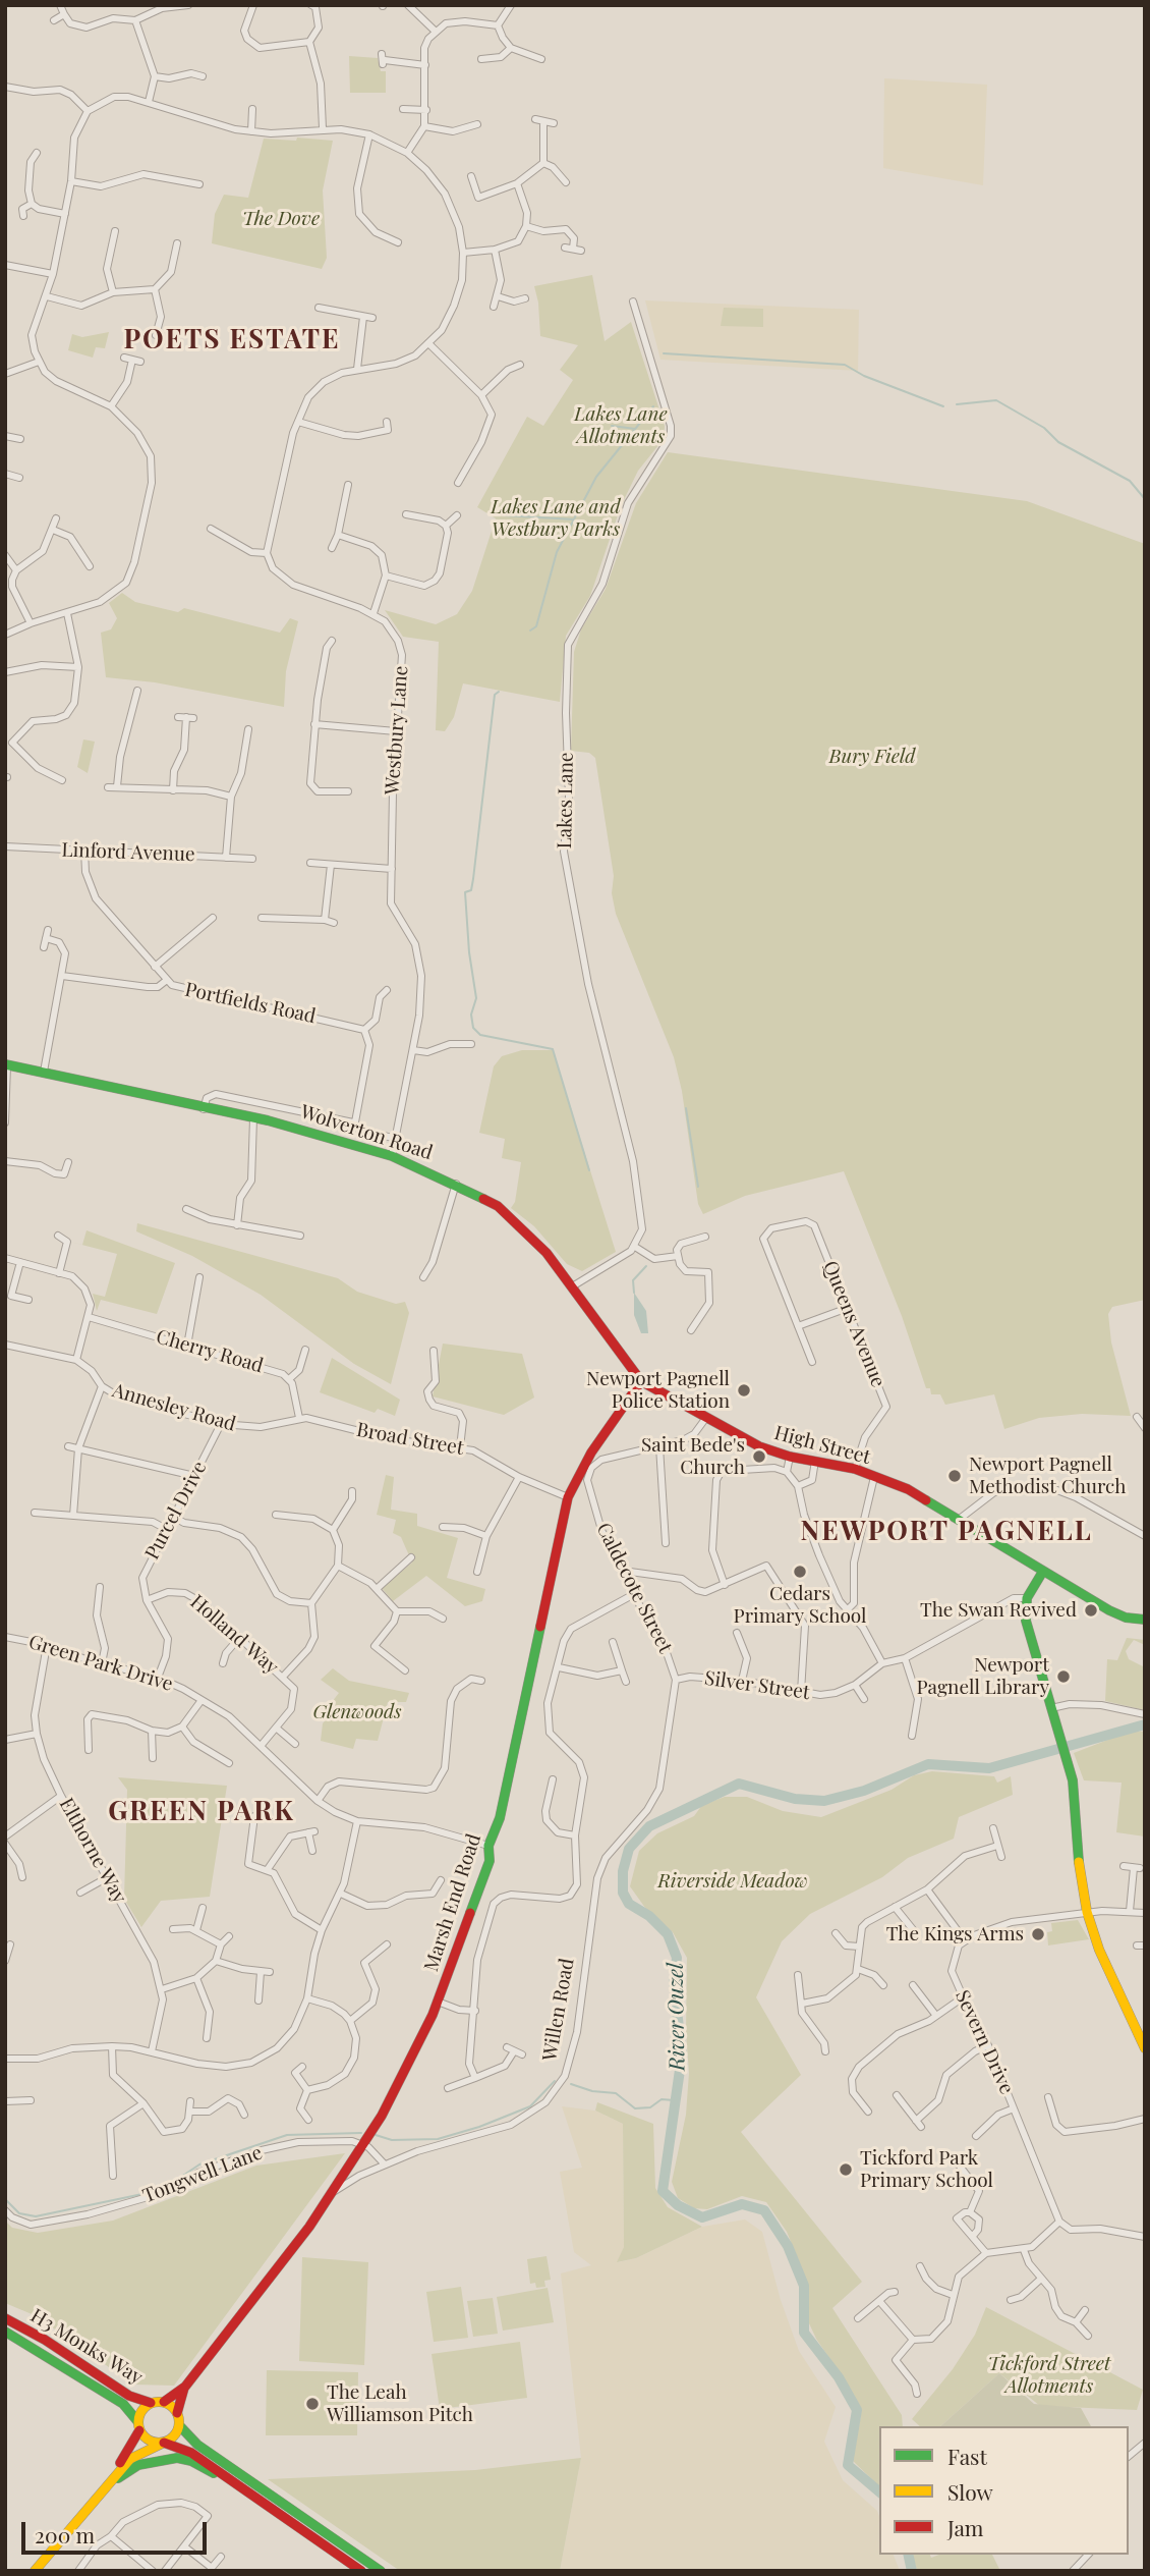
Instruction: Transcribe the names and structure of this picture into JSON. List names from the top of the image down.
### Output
{
  "streets": {
    "street": [
      "Westbury Lane",
      "Lakes Lane",
      "Linford Avenue",
      "Portfields Road",
      "Wolverton Road",
      "Queens Avenue",
      "Cherry Road",
      "Annesley Road",
      "Broad Street",
      "High Street",
      "Purcel Drive",
      "Caldecote Street",
      "Holland Way",
      "Green Park Drive",
      "Silver Street",
      "Elthorne Way",
      "Marsh End Road",
      "Willen Road",
      "Severn Drive",
      "Tongwell Lane",
      "H3 Monks Way"
    ]
  },
  "crossings": [
    ["Westbury Lane", "Wolverton Road"],
    ["Linford Avenue", "Portfields Road"],
    ["Wolverton Road", "High Street"],
    ["Wolverton Road", "Marsh End Road"],
    ["Queens Avenue", "High Street"],
    ["Cherry Road", "Annesley Road"],
    ["Annesley Road", "Broad Street"],
    ["Annesley Road", "Purcel Drive"],
    ["Broad Street", "Marsh End Road"],
    ["High Street", "Marsh End Road"],
    ["Purcel Drive", "Holland Way"],
    ["Caldecote Street", "Silver Street"],
    ["Caldecote Street", "Willen Road"],
    ["Holland Way", "Green Park Drive"],
    ["Green Park Drive", "Elthorne Way"],
    ["Green Park Drive", "Marsh End Road"],
    ["Marsh End Road", "Willen Road"],
    ["Marsh End Road", "Tongwell Lane"],
    ["Marsh End Road", "H3 Monks Way"]
  ],
  "districts": ["POETS ESTATE", "NEWPORT PAGNELL", "GREEN PARK"],
  "water": ["River Ouzel"],
  "parks": [
    "The Dove",
    "Lakes Lane Allotments",
    "Lakes Lane and Westbury Parks",
    "Bury Field",
    "Glenwoods",
    "Riverside Meadow",
    "Tickford Street Allotments"
  ],
  "places": [
    "Newport Pagnell Police Station",
    "Saint Bede's Church",
    "Newport Pagnell Methodist Church",
    "Cedars Primary School",
    "The Swan Revived",
    "Newport Pagnell Library",
    "The Kings Arms",
    "Tickford Park Primary School",
    "The Leah Williamson Pitch"
  ],
  "legend": ["Fast", "Slow", "Jam"],
  "scale_bar": "200 m"
}
